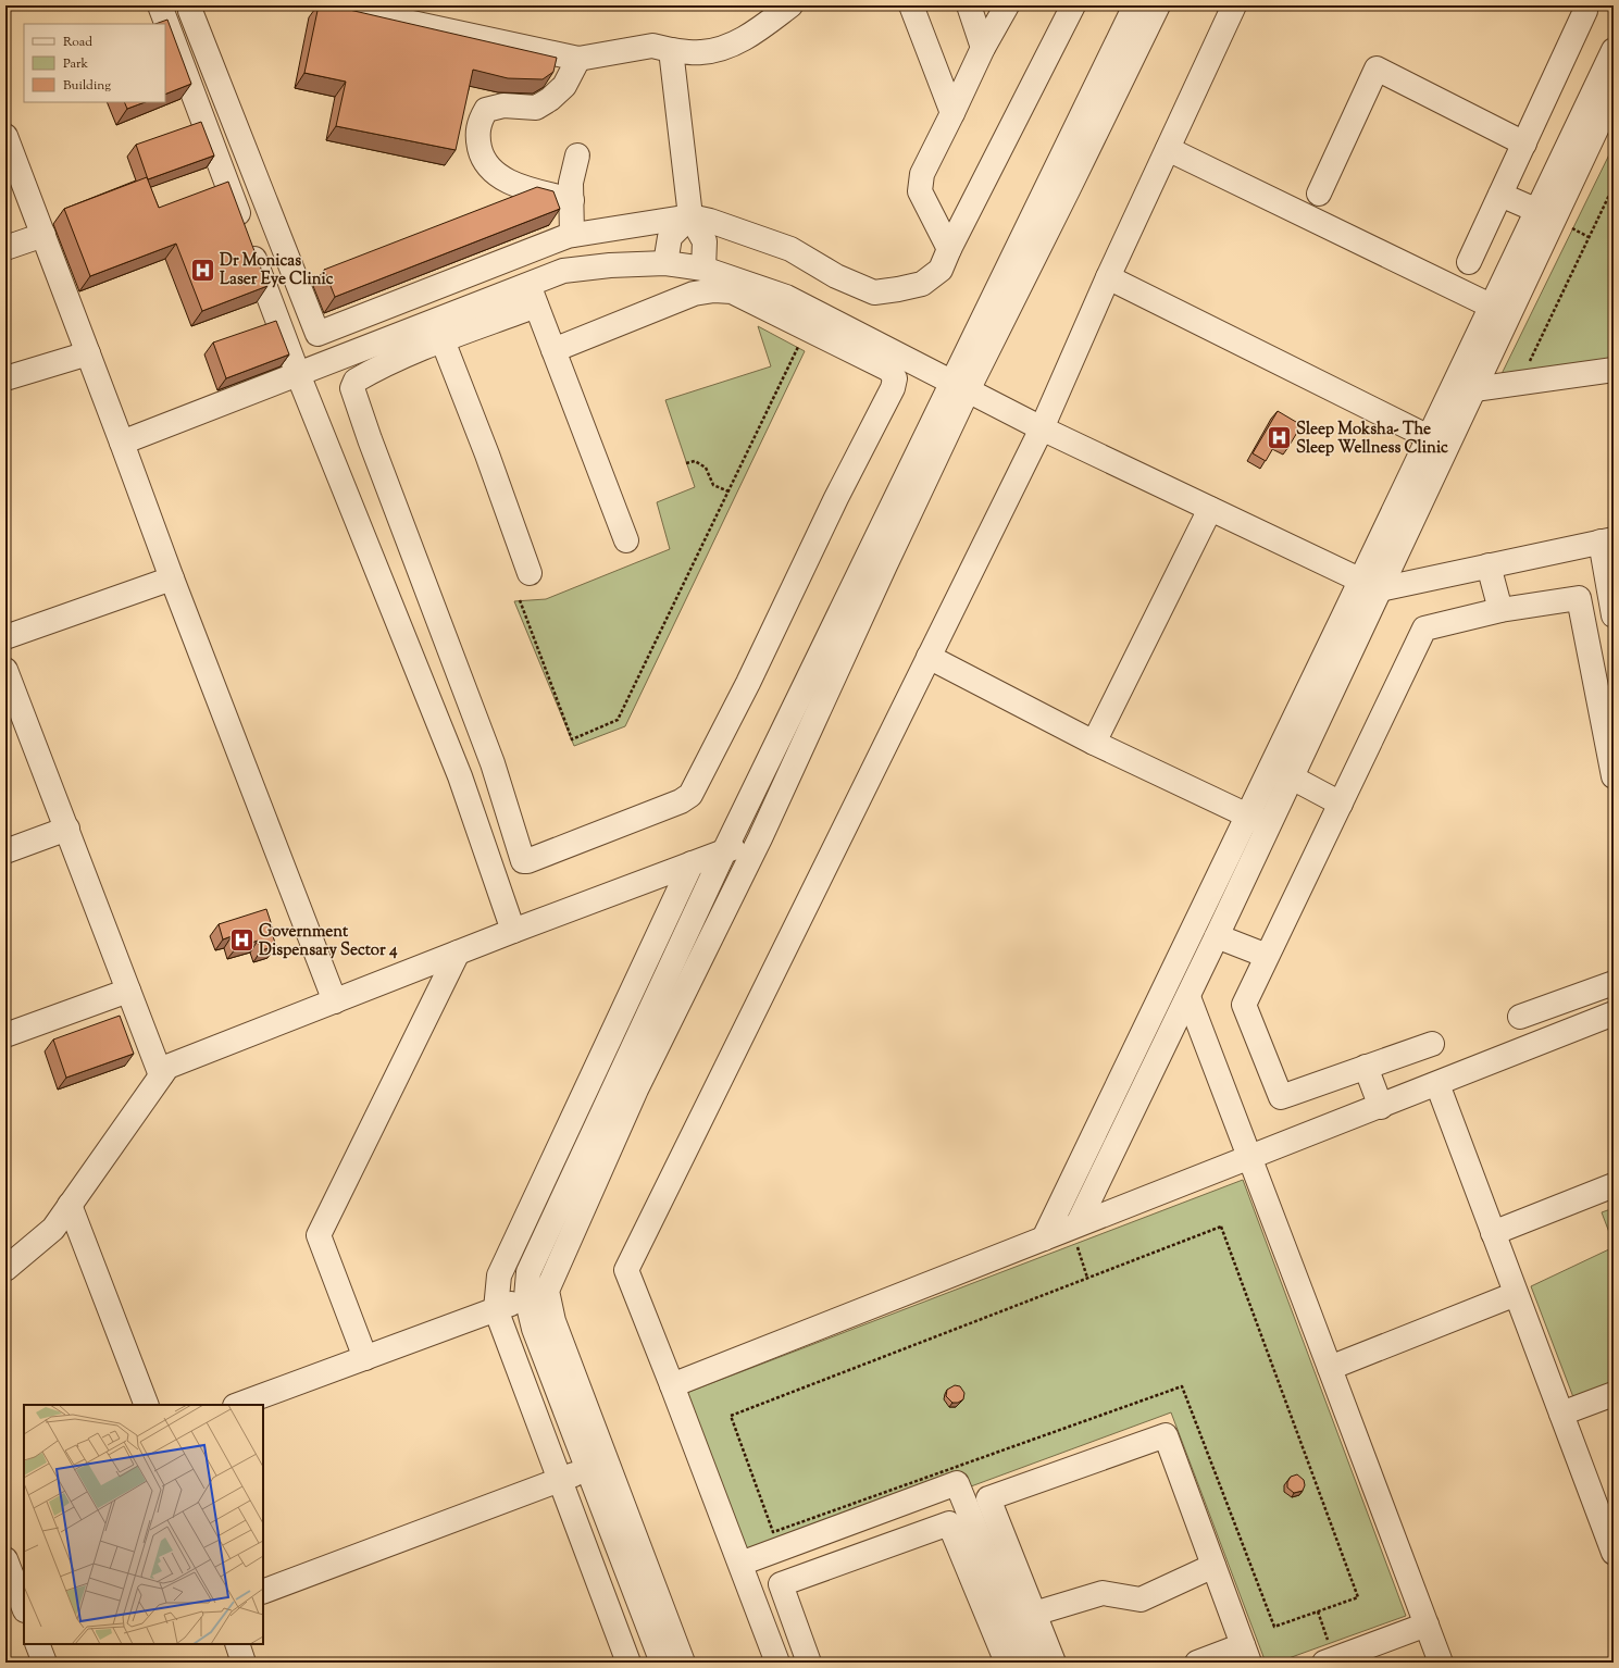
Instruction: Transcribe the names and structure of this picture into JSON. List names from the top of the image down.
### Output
{
  "places": {
    "hospital": ["Dr Monicas Laser Eye Clinic", "Sleep Moksha- The Sleep Wellness Clinic", "Government Dispensary Sector 4"]
  },
  "legend": ["Road", "Park", "Building"]
}
